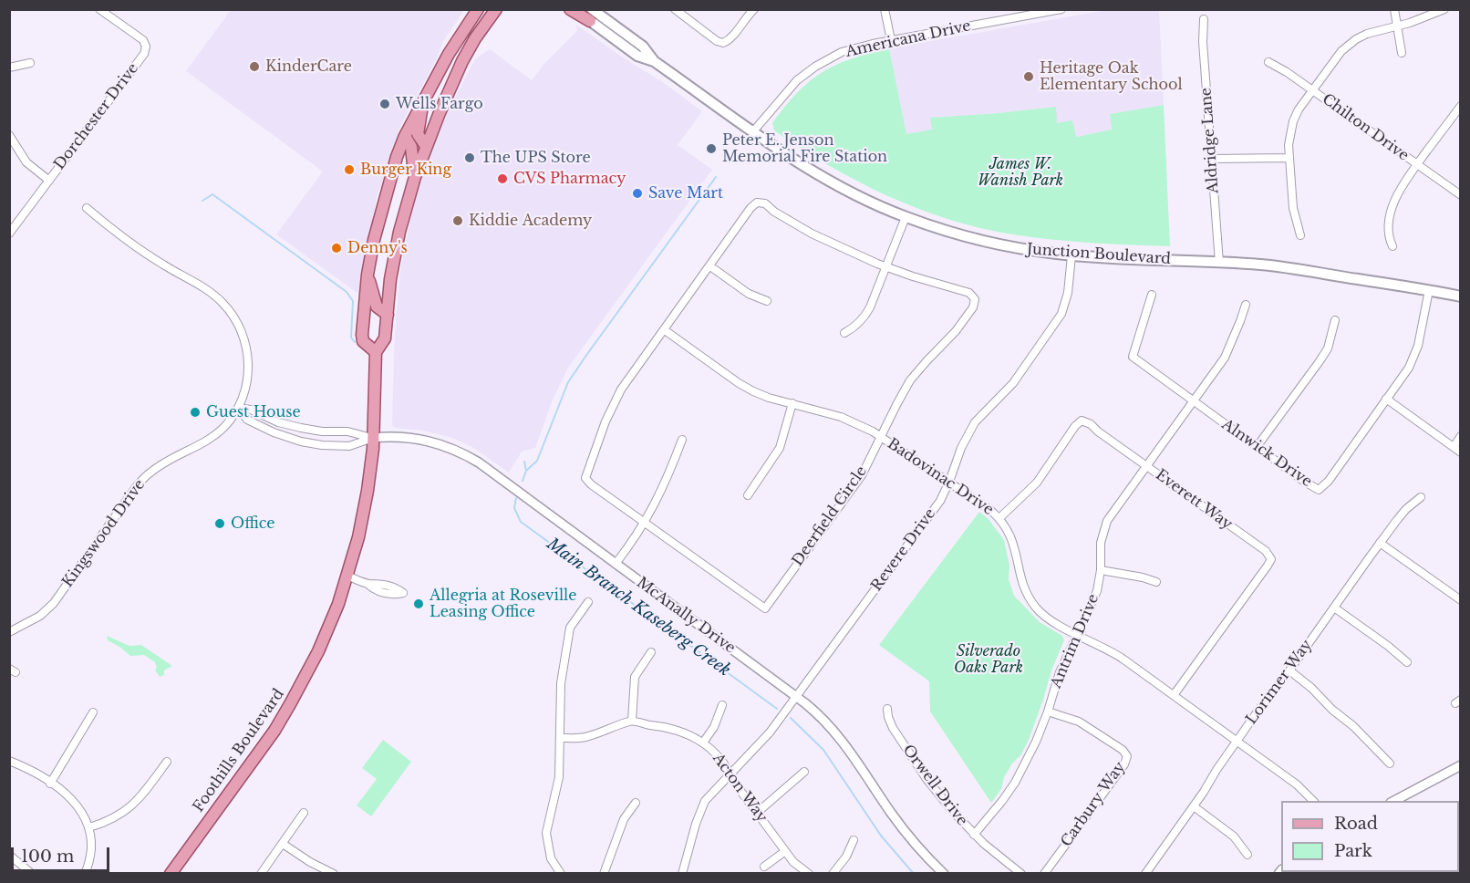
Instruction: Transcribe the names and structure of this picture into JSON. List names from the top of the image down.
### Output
{
  "streets": {
    "main road": ["Junction Boulevard", "Foothills Boulevard"],
    "street": [
      "Americana Drive",
      "Dorchester Drive",
      "Chilton Drive",
      "Aldridge Lane",
      "Alnwick Drive",
      "Badovinac Drive",
      "Everett Way",
      "Deerfield Circle",
      "Kingswood Drive",
      "Revere Drive",
      "McAnally Drive",
      "Antrim Drive",
      "Lorimer Way",
      "Orwell Drive",
      "Acton Way",
      "Carbury Way"
    ]
  },
  "crossings": [
    ["Americana Drive", "Junction Boulevard"],
    ["Aldridge Lane", "Junction Boulevard"],
    ["Junction Boulevard", "Alnwick Drive"],
    ["Junction Boulevard", "Revere Drive"],
    ["Alnwick Drive", "Antrim Drive"],
    ["Badovinac Drive", "Everett Way"],
    ["Badovinac Drive", "Deerfield Circle"],
    ["Badovinac Drive", "Revere Drive"],
    ["Badovinac Drive", "Antrim Drive"],
    ["Badovinac Drive", "Lorimer Way"],
    ["Everett Way", "Antrim Drive"],
    ["Kingswood Drive", "McAnally Drive"],
    ["Revere Drive", "McAnally Drive"],
    ["Revere Drive", "Acton Way"],
    ["McAnally Drive", "Foothills Boulevard"],
    ["Antrim Drive", "Orwell Drive"],
    ["Antrim Drive", "Carbury Way"]
  ],
  "water": ["Main Branch Kaseberg Creek"],
  "parks": ["James W. Wanish Park", "Silverado Oaks Park"],
  "places": [
    "KinderCare",
    "Heritage Oak Elementary School",
    "Wells Fargo",
    "Peter E. Jenson Memorial Fire Station",
    "The UPS Store",
    "Burger King",
    "CVS Pharmacy",
    "Save Mart",
    "Kiddie Academy",
    "Denny's",
    "Guest House",
    "Office",
    "Allegria at Roseville Leasing Office"
  ],
  "legend": ["Road", "Park"],
  "scale_bar": "100 m"
}
